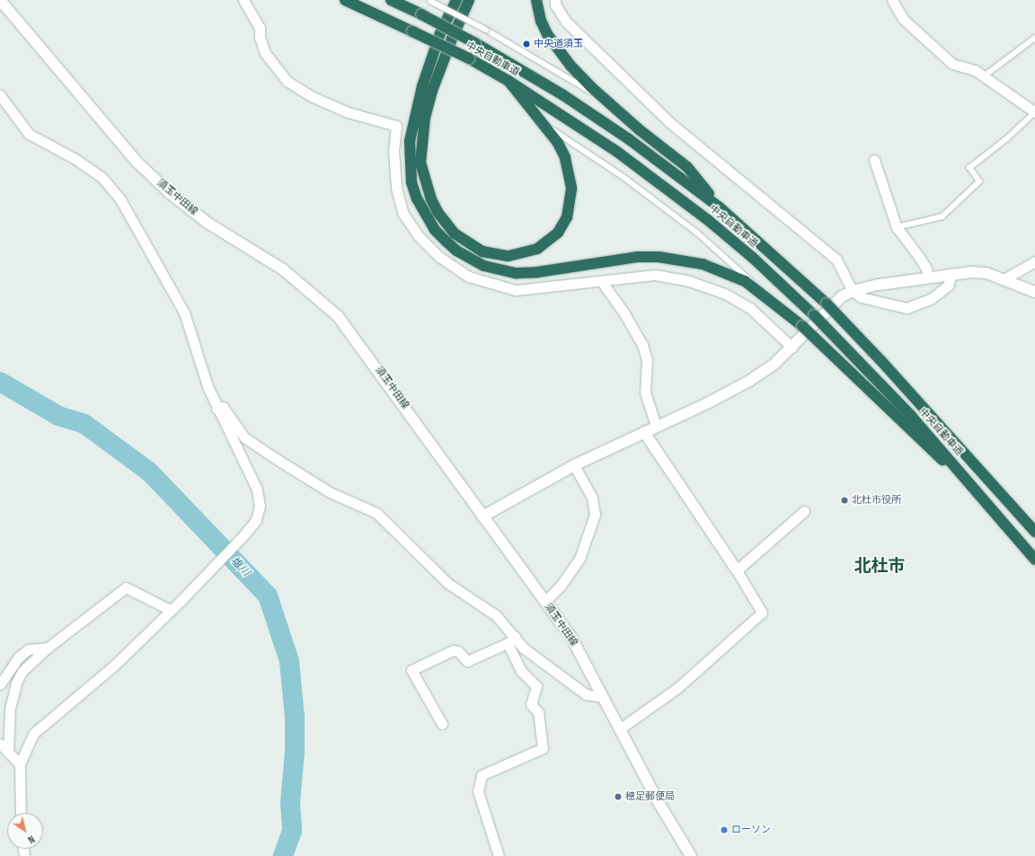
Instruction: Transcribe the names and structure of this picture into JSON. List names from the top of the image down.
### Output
{
  "streets": {
    "highway": ["中央自動車道"],
    "main road": ["須玉中田線"]
  },
  "districts": ["北杜市"],
  "water": ["塩川"],
  "places": [
    "中央道須玉",
    "北杜市役所",
    "穂足郵便局",
    "ローソン"
  ],
  "north": "bottom right"
}
